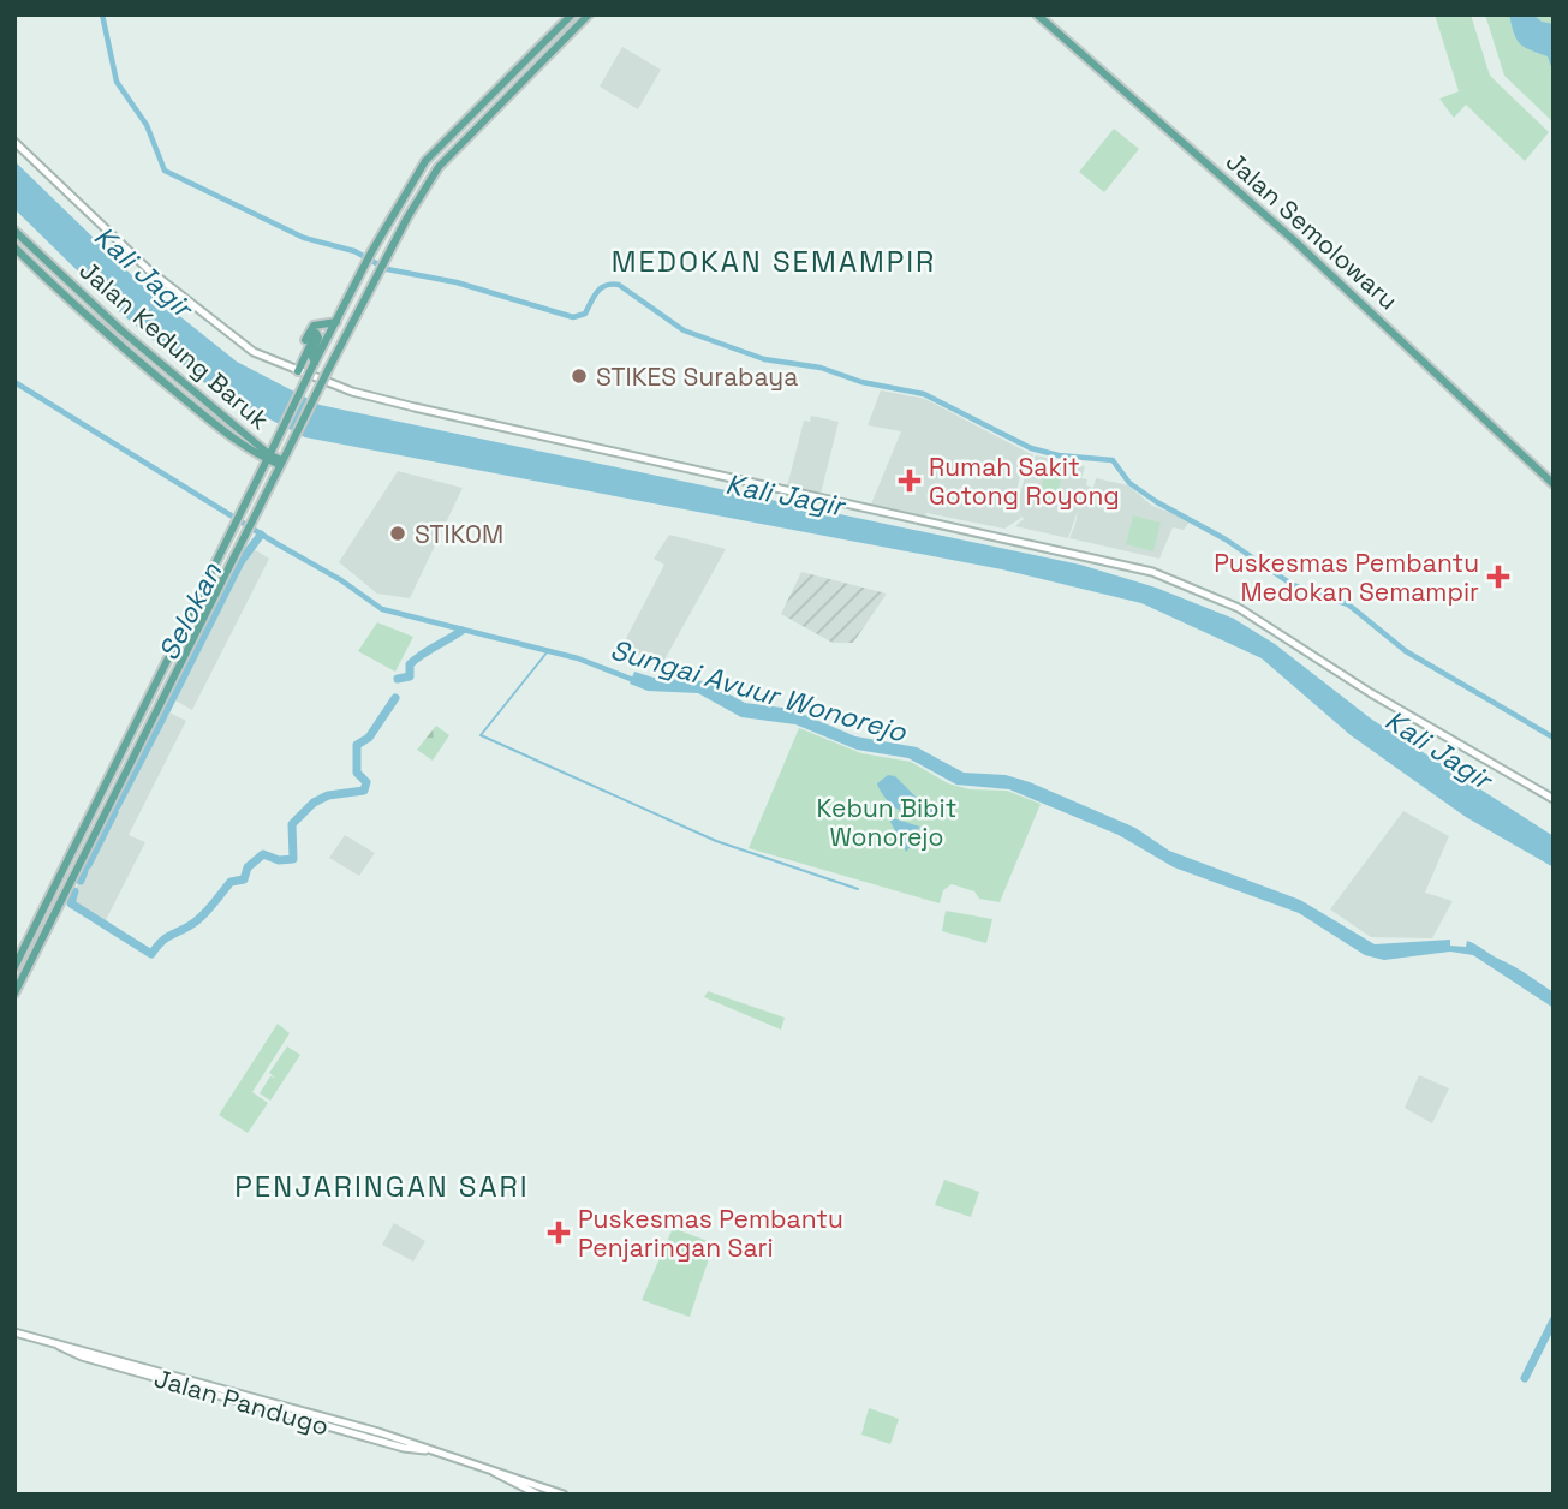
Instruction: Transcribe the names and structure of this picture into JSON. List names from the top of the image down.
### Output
{
  "streets": {
    "main road": ["Jalan Semolowaru", "Jalan Kedung Baruk"],
    "street": ["Jalan Pandugo"]
  },
  "districts": ["MEDOKAN SEMAMPIR", "PENJARINGAN SARI"],
  "water": ["Kali Jagir", "Selokan", "Sungai Avuur Wonorejo"],
  "parks": ["Kebun Bibit Wonorejo"],
  "places": {
    "other": ["STIKES Surabaya", "STIKOM"],
    "health": ["Rumah Sakit Gotong Royong", "Puskesmas Pembantu Medokan Semampir", "Puskesmas Pembantu Penjaringan Sari"]
  }
}
